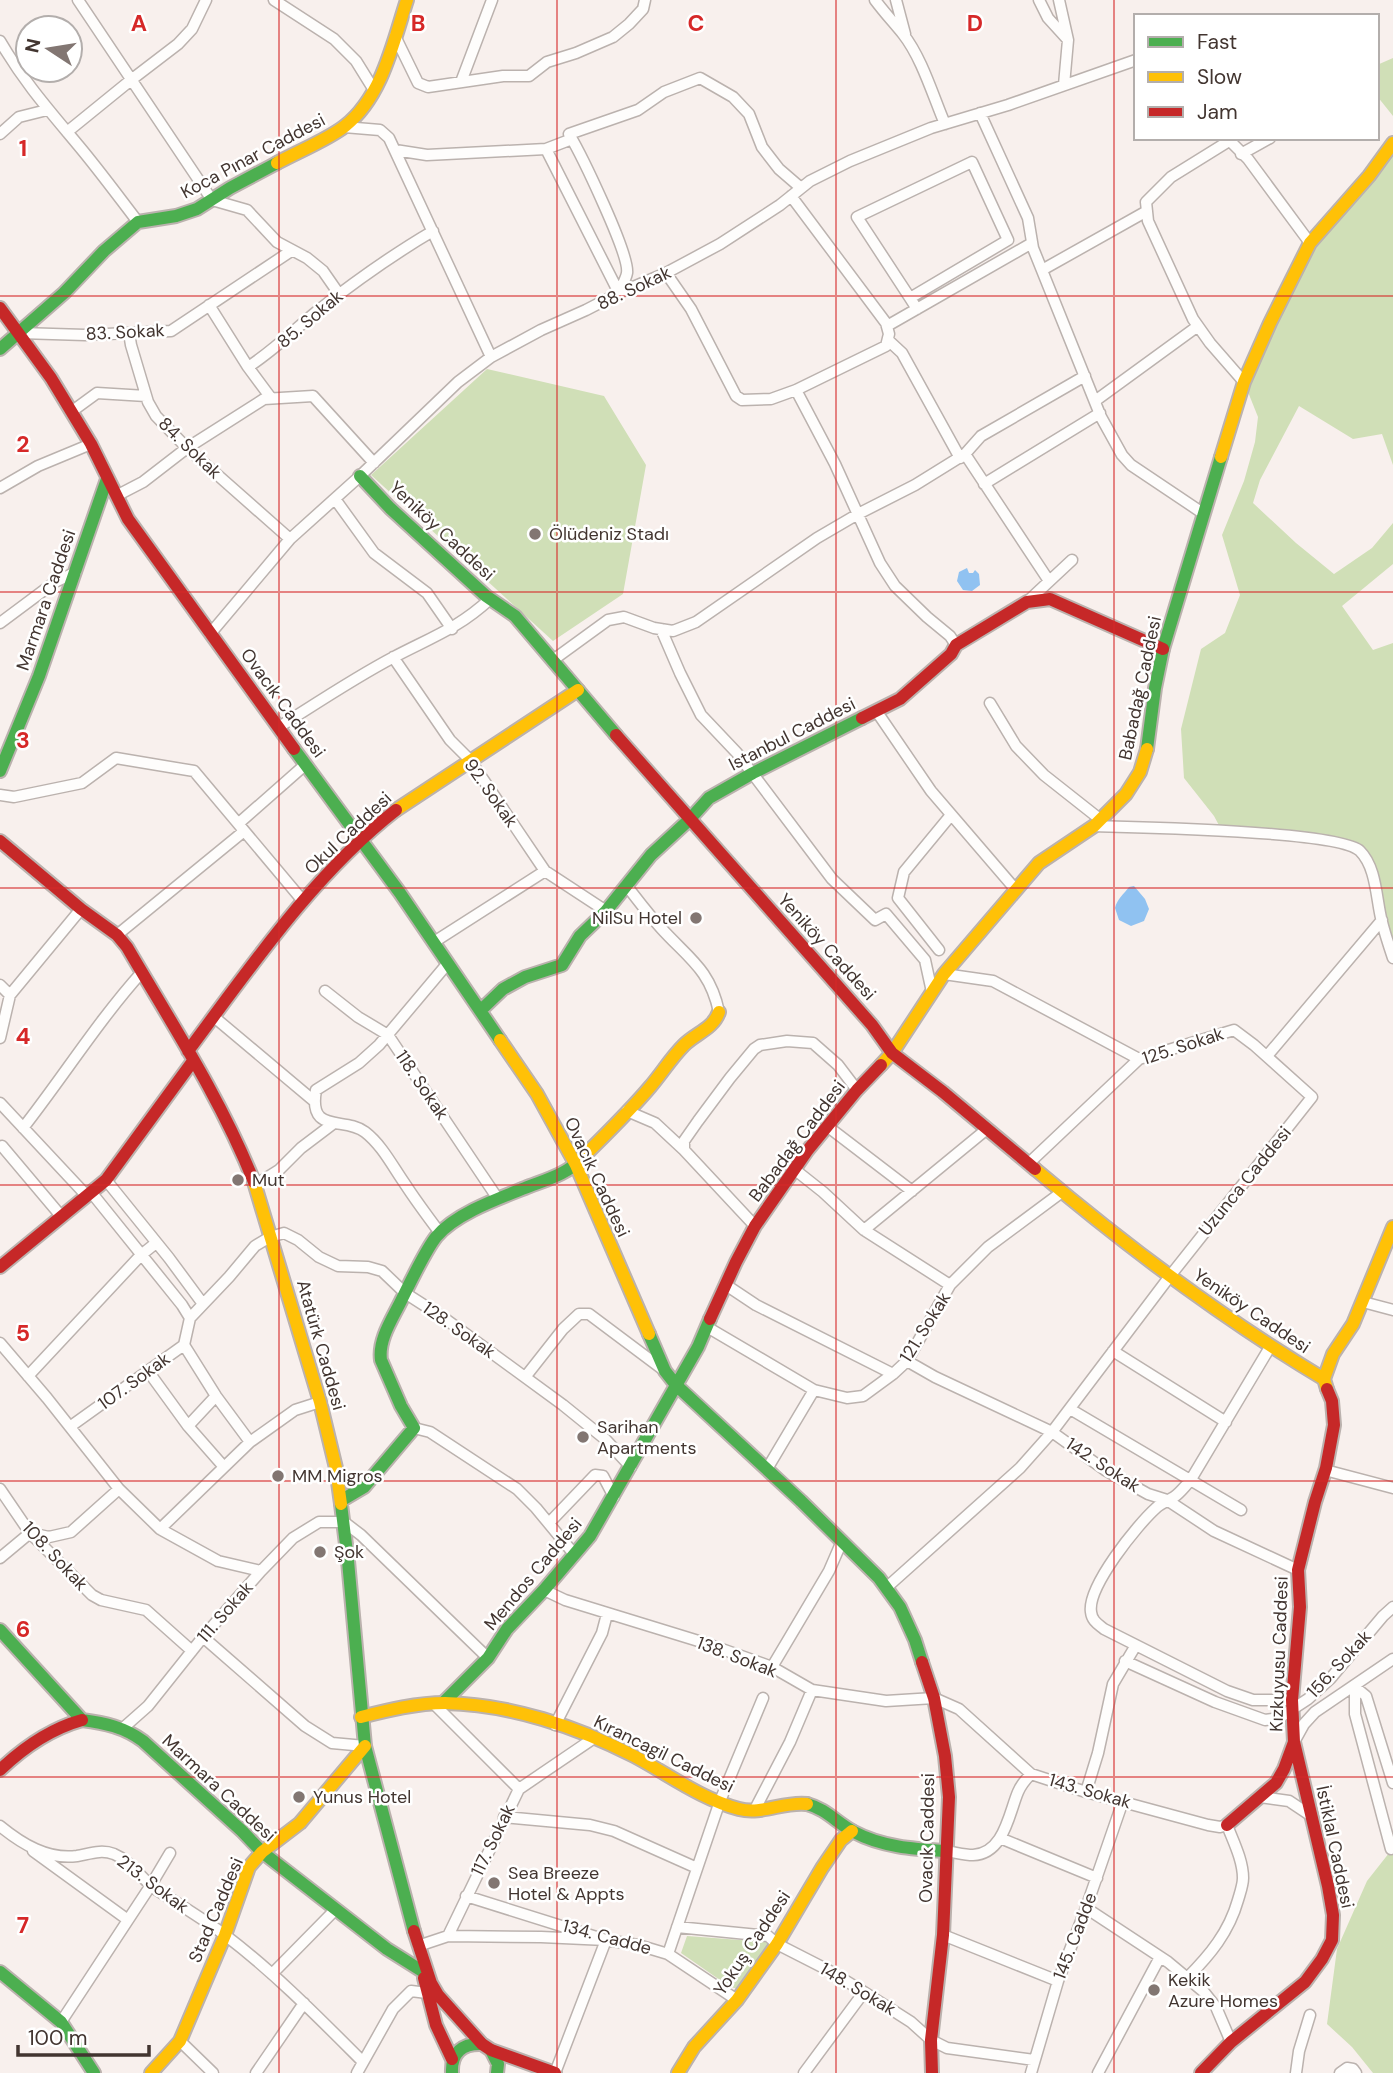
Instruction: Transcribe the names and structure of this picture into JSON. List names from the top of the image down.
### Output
{
  "streets": {
    "street": [
      "Koca Pınar Caddesi",
      "88. Sokak",
      "85. Sokak",
      "83. Sokak",
      "84. Sokak",
      "Yeniköy Caddesi",
      "Marmara Caddesi",
      "Babadağ Caddesi",
      "Ovacık Caddesi",
      "Istanbul Caddesi",
      "92. Sokak",
      "Okul Caddesi",
      "125. Sokak",
      "118. Sokak",
      "Uzunca Caddesi",
      "121. Sokak",
      "128. Sokak",
      "Atatürk Caddesi",
      "107. Sokak",
      "142. Sokak",
      "108. Sokak",
      "Mendos Caddesi",
      "111. Sokak",
      "Kızkuyusu Caddesi",
      "138. Sokak",
      "156. Sokak",
      "Kırancagil Caddesi",
      "143. Sokak",
      "117. Sokak",
      "İstiklal Caddesi",
      "213. Sokak",
      "Stad Caddesi",
      "145. Cadde",
      "134. Cadde",
      "Yokuş Caddesi",
      "148. Sokak"
    ]
  },
  "crossings": [
    ["88. Sokak", "84. Sokak"],
    ["88. Sokak", "Yeniköy Caddesi"],
    ["88. Sokak", "Ovacık Caddesi"],
    ["83. Sokak", "84. Sokak"],
    ["83. Sokak", "Ovacık Caddesi"],
    ["Yeniköy Caddesi", "Babadağ Caddesi"],
    ["Yeniköy Caddesi", "Istanbul Caddesi"],
    ["Yeniköy Caddesi", "Okul Caddesi"],
    ["Yeniköy Caddesi", "125. Sokak"],
    ["Yeniköy Caddesi", "Uzunca Caddesi"],
    ["Yeniköy Caddesi", "121. Sokak"],
    ["Yeniköy Caddesi", "Kızkuyusu Caddesi"],
    ["Marmara Caddesi", "Ovacık Caddesi"],
    ["Marmara Caddesi", "111. Sokak"],
    ["Marmara Caddesi", "Stad Caddesi"],
    ["Babadağ Caddesi", "Ovacık Caddesi"],
    ["Babadağ Caddesi", "121. Sokak"],
    ["Babadağ Caddesi", "Mendos Caddesi"],
    ["Ovacık Caddesi", "Istanbul Caddesi"],
    ["Ovacık Caddesi", "Okul Caddesi"],
    ["Ovacık Caddesi", "Uzunca Caddesi"],
    ["Ovacık Caddesi", "Mendos Caddesi"],
    ["Ovacık Caddesi", "138. Sokak"],
    ["Ovacık Caddesi", "Kırancagil Caddesi"],
    ["Ovacık Caddesi", "143. Sokak"],
    ["Ovacık Caddesi", "148. Sokak"],
    ["Istanbul Caddesi", "92. Sokak"],
    ["92. Sokak", "Okul Caddesi"],
    ["Okul Caddesi", "Atatürk Caddesi"],
    ["125. Sokak", "Uzunca Caddesi"],
    ["Uzunca Caddesi", "142. Sokak"],
    ["121. Sokak", "142. Sokak"],
    ["128. Sokak", "Atatürk Caddesi"],
    ["128. Sokak", "Mendos Caddesi"],
    ["Atatürk Caddesi", "111. Sokak"],
    ["Atatürk Caddesi", "Kırancagil Caddesi"],
    ["Atatürk Caddesi", "Stad Caddesi"],
    ["142. Sokak", "Kızkuyusu Caddesi"],
    ["108. Sokak", "111. Sokak"],
    ["Mendos Caddesi", "138. Sokak"],
    ["Mendos Caddesi", "Kırancagil Caddesi"],
    ["Kızkuyusu Caddesi", "156. Sokak"],
    ["Kızkuyusu Caddesi", "143. Sokak"],
    ["Kızkuyusu Caddesi", "İstiklal Caddesi"],
    ["138. Sokak", "143. Sokak"],
    ["Kırancagil Caddesi", "117. Sokak"],
    ["Kırancagil Caddesi", "Yokuş Caddesi"],
    ["143. Sokak", "145. Cadde"],
    ["117. Sokak", "134. Cadde"],
    ["213. Sokak", "Stad Caddesi"],
    ["145. Cadde", "148. Sokak"],
    ["134. Cadde", "Yokuş Caddesi"],
    ["Yokuş Caddesi", "148. Sokak"]
  ],
  "places": [
    "Ölüdeniz Stadı",
    "NilSu Hotel",
    "Mut",
    "Sarihan Apartments",
    "MM Migros",
    "Şok",
    "Yunus Hotel",
    "Sea Breeze Hotel & Appts",
    "Kekik Azure Homes"
  ],
  "legend": ["Fast", "Slow", "Jam"],
  "scale_bar": "100 m",
  "north": "left",
  "grid": {
    "columns": [
      "A",
      "B",
      "C",
      "D"
    ],
    "rows": [
      "1",
      "2",
      "3",
      "4",
      "5",
      "6",
      "7"
    ]
  }
}
